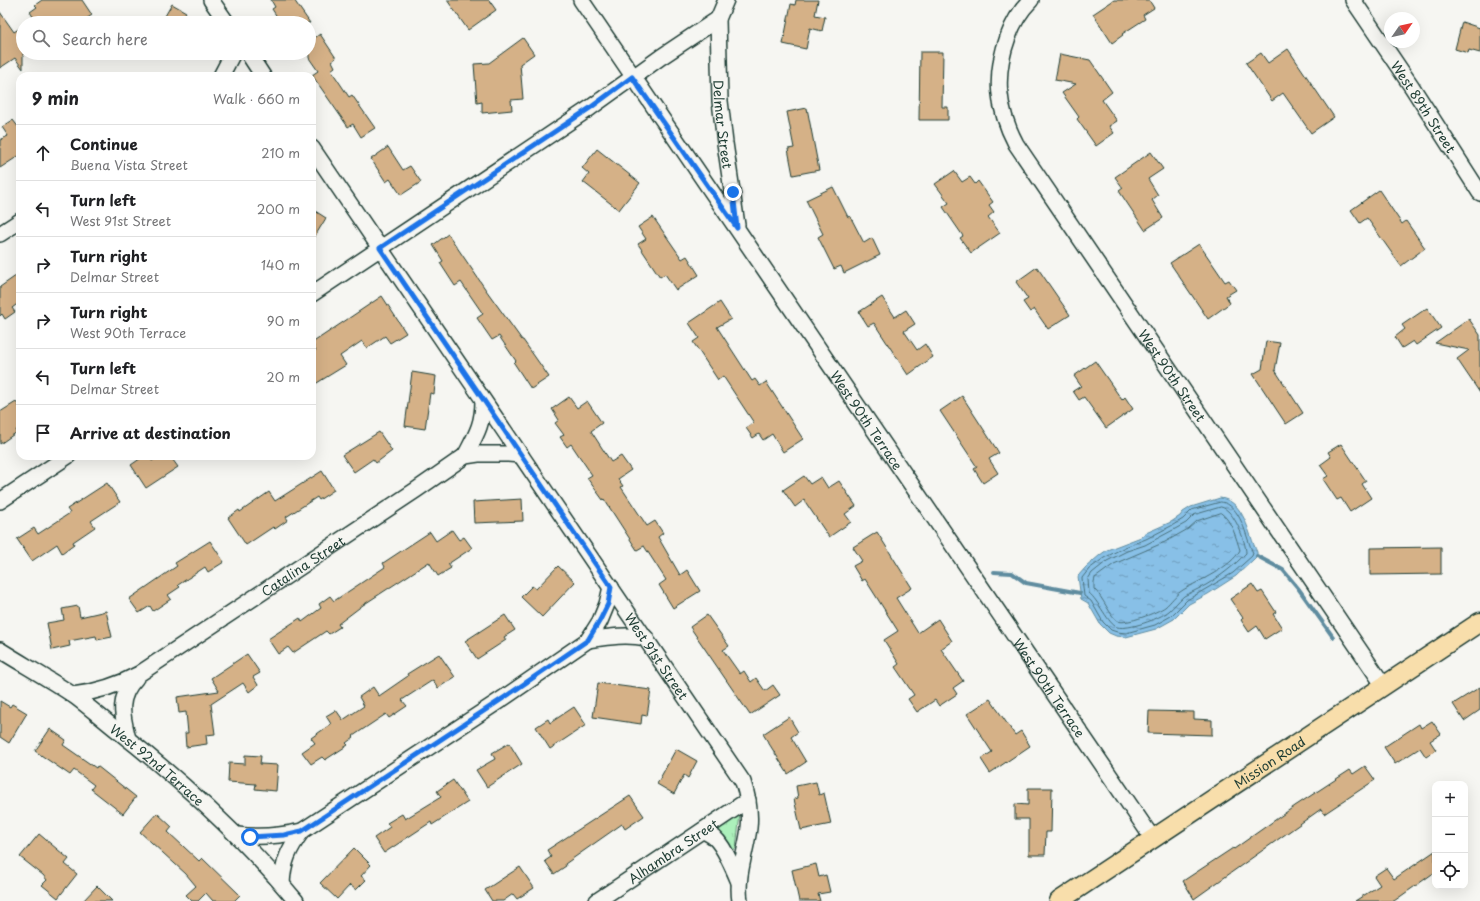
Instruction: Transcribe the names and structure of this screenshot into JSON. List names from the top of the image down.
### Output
{
  "streets": {
    "main road": ["Mission Road"],
    "street": [
      "West 89th Street",
      "Delmar Street",
      "West 90th Street",
      "West 90th Terrace",
      "Catalina Street",
      "West 91st Street",
      "West 92nd Terrace",
      "Alhambra Street"
    ]
  },
  "crossings": [
    ["Delmar Street", "West 90th Terrace"],
    ["West 90th Street", "Mission Road"],
    ["West 90th Terrace", "Mission Road"],
    ["Catalina Street", "West 91st Street"],
    ["Catalina Street", "West 92nd Terrace"],
    ["West 91st Street", "Alhambra Street"]
  ],
  "north": "top right",
  "page": {
    "search": "Search here",
    "heading": ["9 min", "Walk · 660 m"],
    "list": [
      ["Continue", "Buena Vista Street", "210 m"],
      ["Turn left", "West 91st Street", "200 m"],
      ["Turn right", "Delmar Street", "140 m"],
      ["Turn right", "West 90th Terrace", "90 m"],
      ["Turn left", "Delmar Street", "20 m"],
      "Arrive at destination"
    ],
    "map_buttons": ["+", "−"]
  }
}
